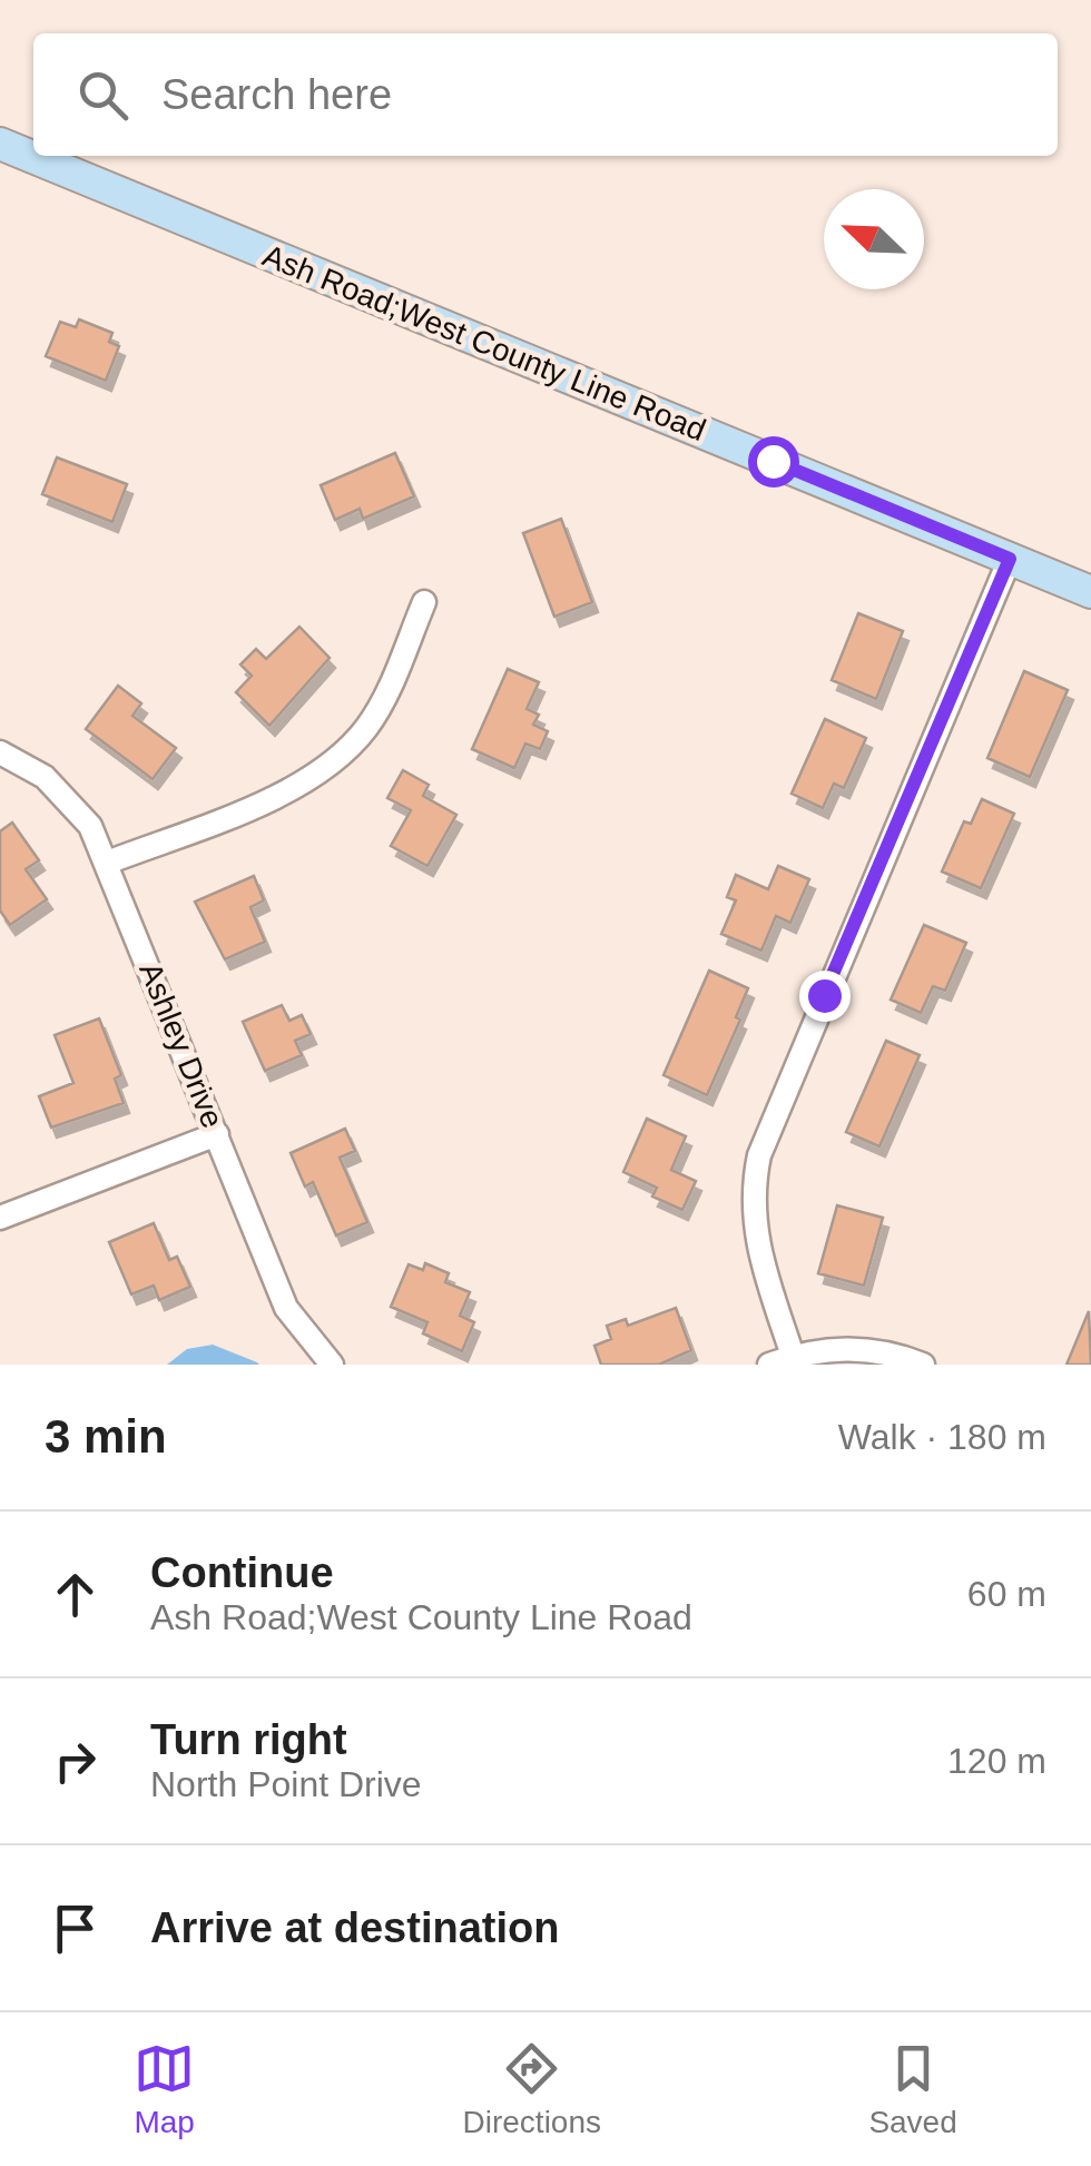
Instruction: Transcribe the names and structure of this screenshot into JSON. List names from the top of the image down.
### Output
{
  "streets": {
    "main road": ["Ash Road;West County Line Road"],
    "street": ["Ashley Drive"]
  },
  "north": "top left",
  "page": {
    "search": "Search here",
    "heading": ["3 min", "Walk · 180 m"],
    "list": [
      ["Continue", "Ash Road;West County Line Road", "60 m"],
      ["Turn right", "North Point Drive", "120 m"],
      "Arrive at destination"
    ],
    "nav": ["Map", "Directions", "Saved"]
  }
}
